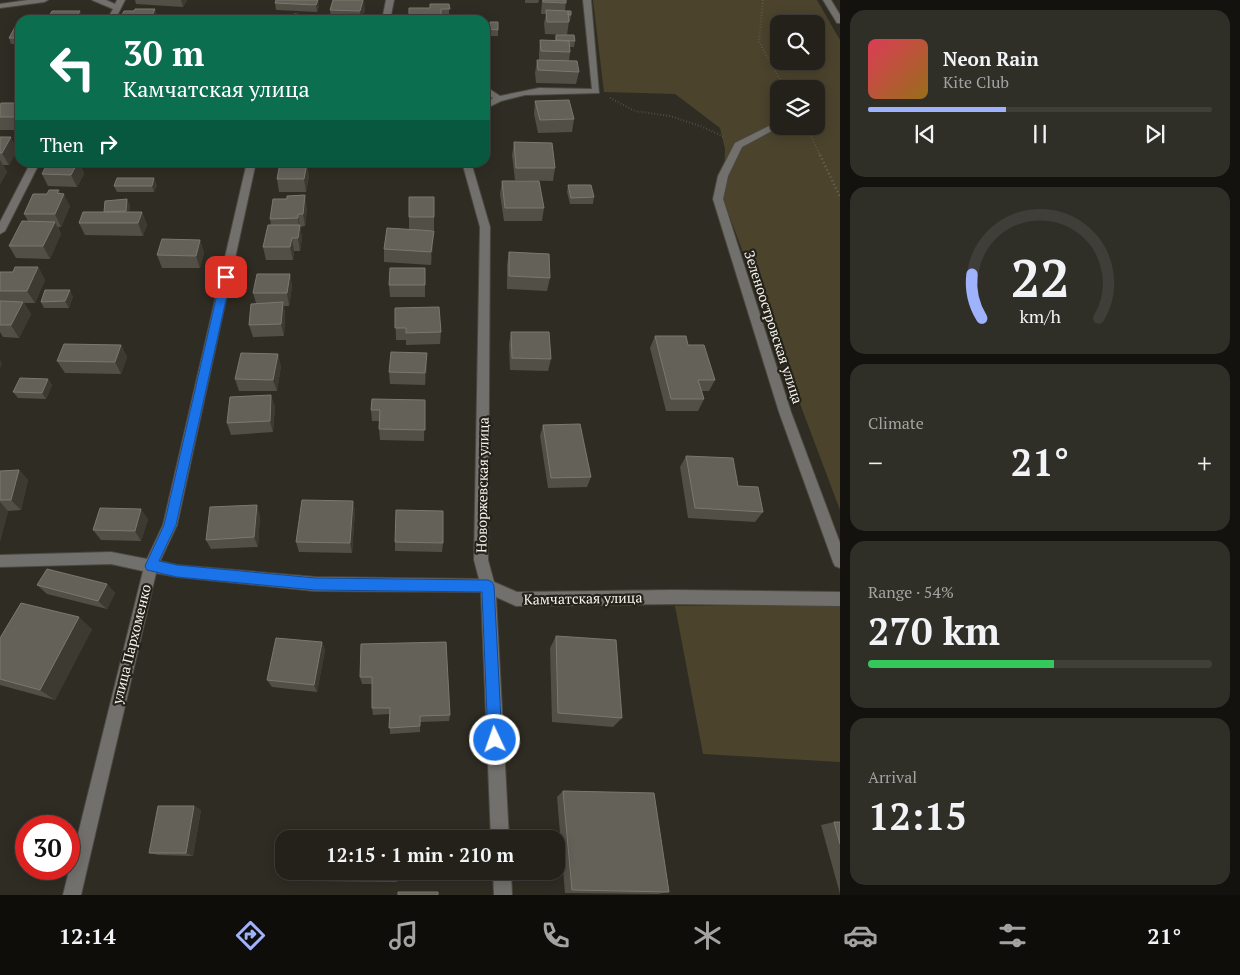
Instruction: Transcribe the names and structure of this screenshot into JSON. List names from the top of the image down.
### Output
{
  "streets": {
    "street": [
      "Зеленоостровская улица",
      "Новоржевская улица",
      "Камчатская улица",
      "улица Пархоменко"
    ]
  },
  "crossings": [
    ["Новоржевская улица", "Камчатская улица"],
    ["Камчатская улица", "улица Пархоменко"]
  ],
  "page": {
    "turn": ["30 m", "Камчатская улица"],
    "song": ["Neon Rain", "Kite Club"],
    "then": "Then",
    "tile": [
      "Climate",
      ["Range · 54%", "270 km"],
      ["Arrival", "12:15"]
    ],
    "heat": ["−", "21°", "+"],
    "limit": "30",
    "trip": "12:15 · 1 min · 210 m",
    "tabs": ["12:14", "21°"],
    "gauge": ["22", "km/h"]
  }
}
